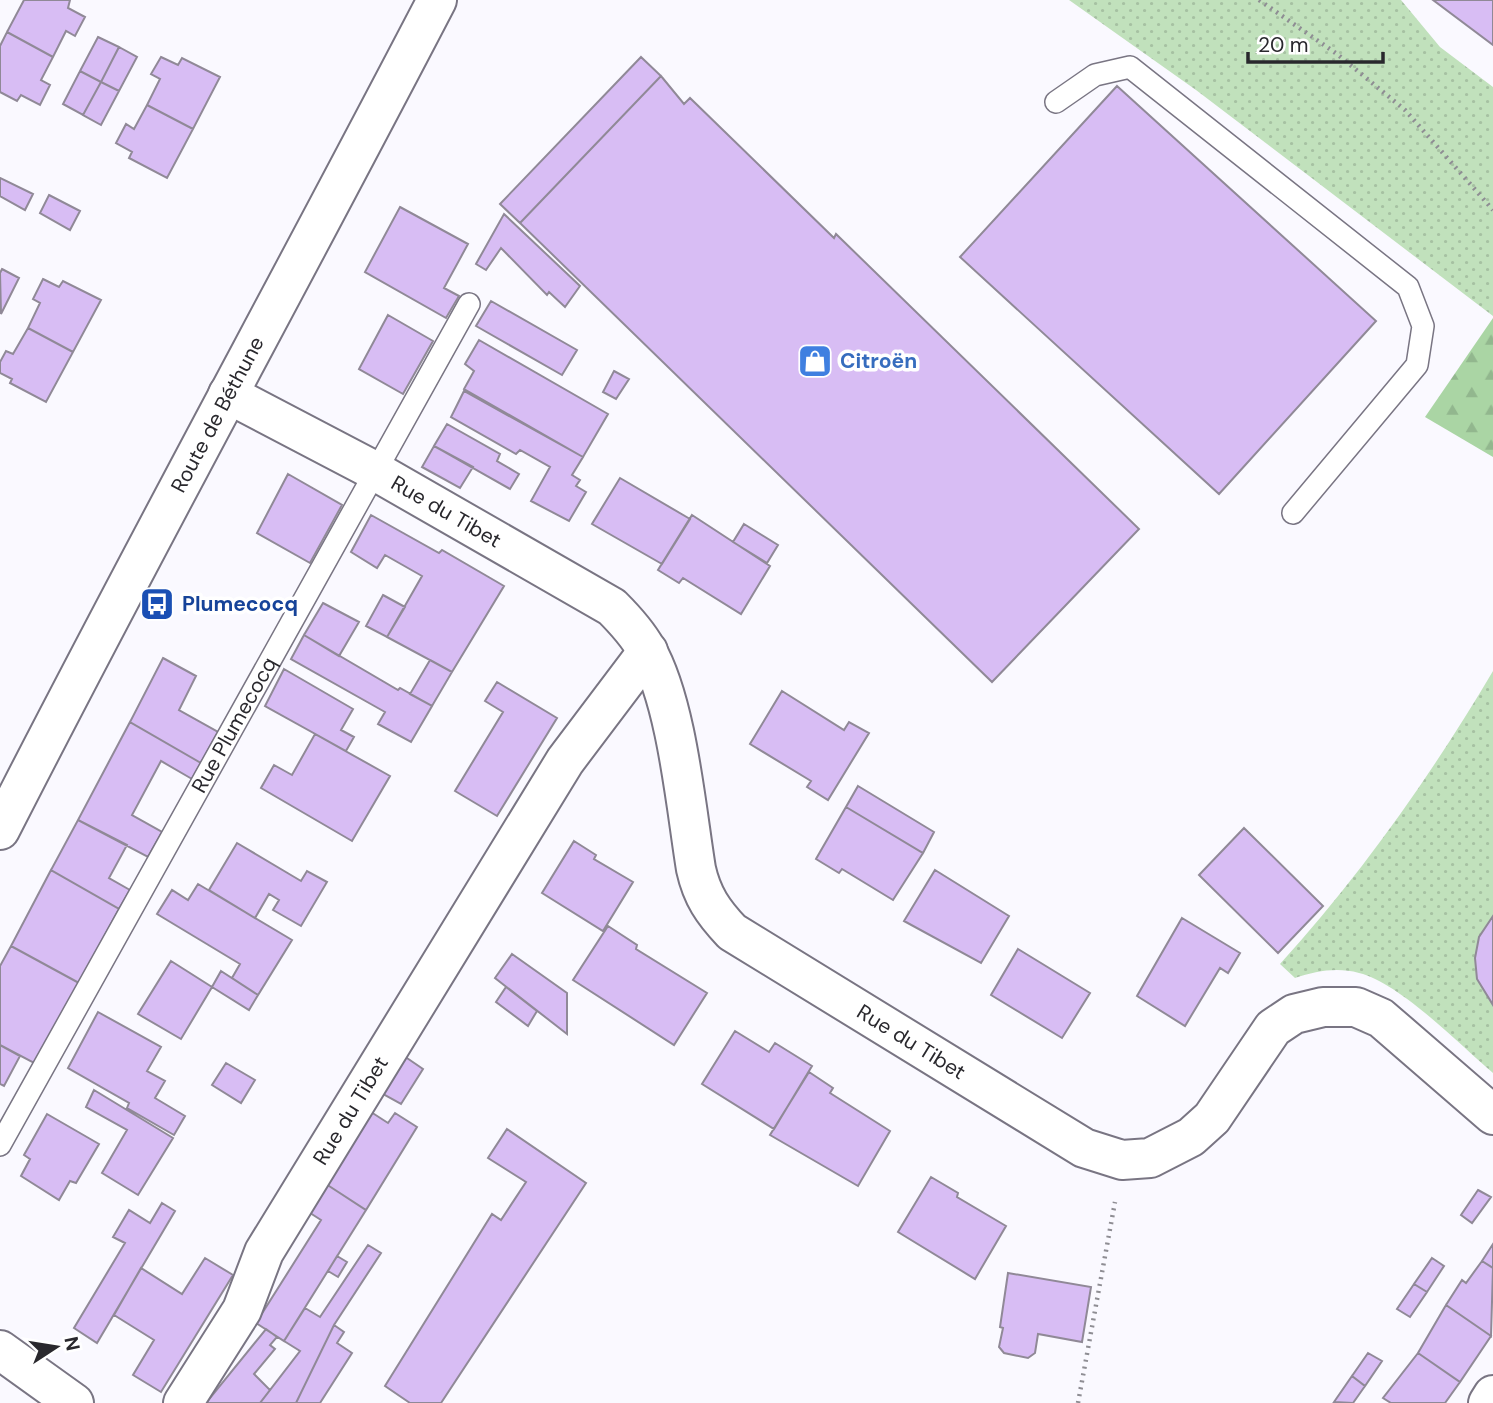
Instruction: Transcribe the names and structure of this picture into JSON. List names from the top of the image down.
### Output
{
  "streets": {
    "street": ["Route de Béthune", "Rue du Tibet"],
    "lane": ["Rue Plumecocq"]
  },
  "crossings": [
    ["Route de Béthune", "Rue du Tibet"],
    ["Rue du Tibet", "Rue Plumecocq"]
  ],
  "places": {
    "shop": ["Citroën"],
    "bus stop": ["Plumecocq"]
  },
  "scale_bar": "20 m",
  "north": "right"
}
